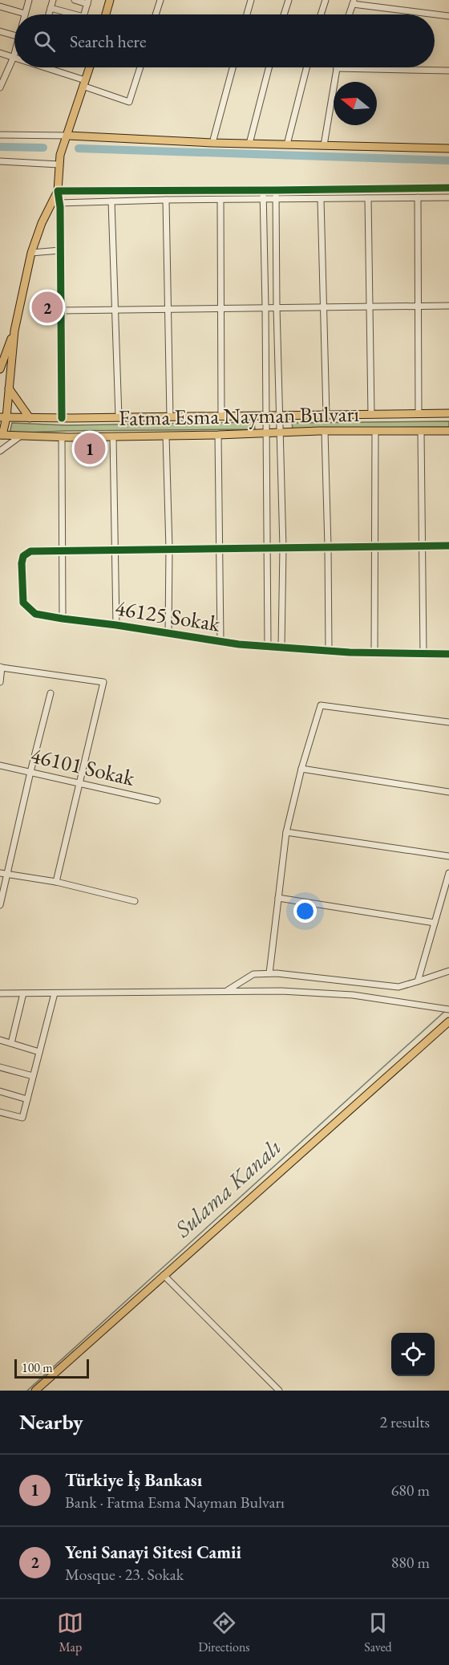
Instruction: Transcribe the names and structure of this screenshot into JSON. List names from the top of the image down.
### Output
{
  "streets": {
    "main road": ["Fatma Esma Nayman Bulvarı"],
    "street": ["46125 Sokak", "46101 Sokak"]
  },
  "water": ["Sulama Kanalı"],
  "scale_bar": "100 m",
  "north": "left",
  "page": {
    "search": "Search here",
    "pins": ["2", "1"],
    "scale": "100 m",
    "heading": ["Nearby", "2 results"],
    "list": [
      {
        "mark": "1",
        "name": "Türkiye İş Bankası",
        "note": "Bank · Fatma Esma Nayman Bulvarı",
        "value": "680 m"
      },
      {
        "mark": "2",
        "name": "Yeni Sanayi Sitesi Camii",
        "note": "Mosque · 23. Sokak",
        "value": "880 m"
      }
    ],
    "nav": ["Map", "Directions", "Saved"]
  }
}
